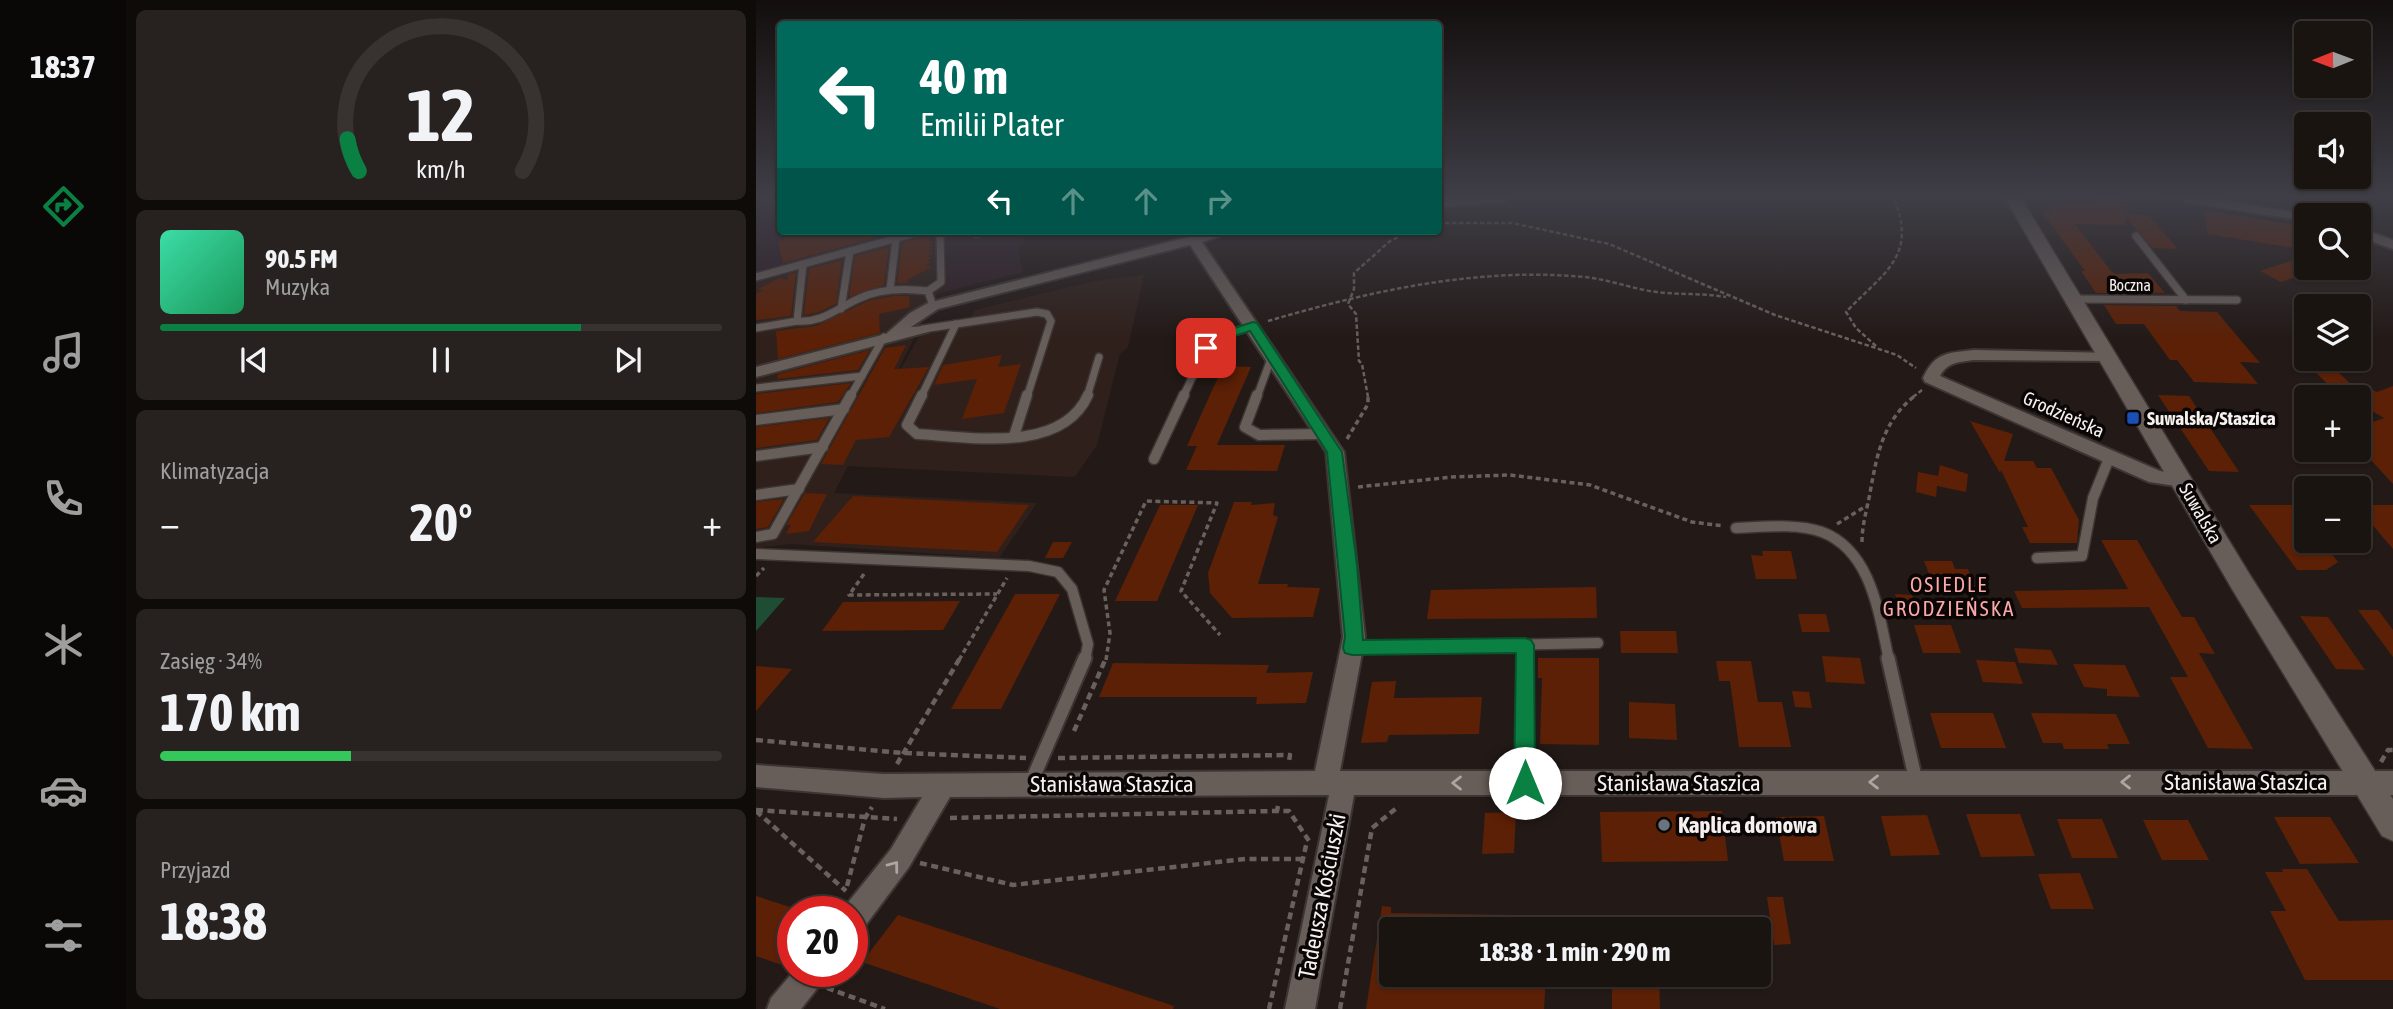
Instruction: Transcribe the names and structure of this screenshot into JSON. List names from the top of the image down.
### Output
{
  "streets": {
    "street": [
      "Grodzieńska",
      "Suwalska",
      "Stanisława Staszica",
      "Tadeusza Kościuszki"
    ],
    "lane": ["Boczna"]
  },
  "crossings": [
    ["Boczna", "Suwalska"],
    ["Grodzieńska", "Suwalska"],
    ["Suwalska", "Stanisława Staszica"],
    ["Stanisława Staszica", "Tadeusza Kościuszki"]
  ],
  "one_way": ["Stanisława Staszica"],
  "districts": ["OSIEDLE GRODZIEŃSKA"],
  "places": {
    "transit": ["Suwalska/Staszica"],
    "other": ["Kaplica domowa"]
  },
  "north": "left",
  "page": {
    "tabs": "18:37",
    "map_buttons": ["+", "−"],
    "turn": ["40 m", "Emilii Plater"],
    "song": ["90.5 FM", "Muzyka"],
    "tile": [
      "Klimatyzacja",
      ["Zasięg · 34%", "170 km"],
      ["Przyjazd", "18:38"]
    ],
    "heat": ["−", "20°", "+"],
    "limit": "20",
    "trip": "18:38 · 1 min · 290 m",
    "gauge": ["12", "km/h"]
  }
}
